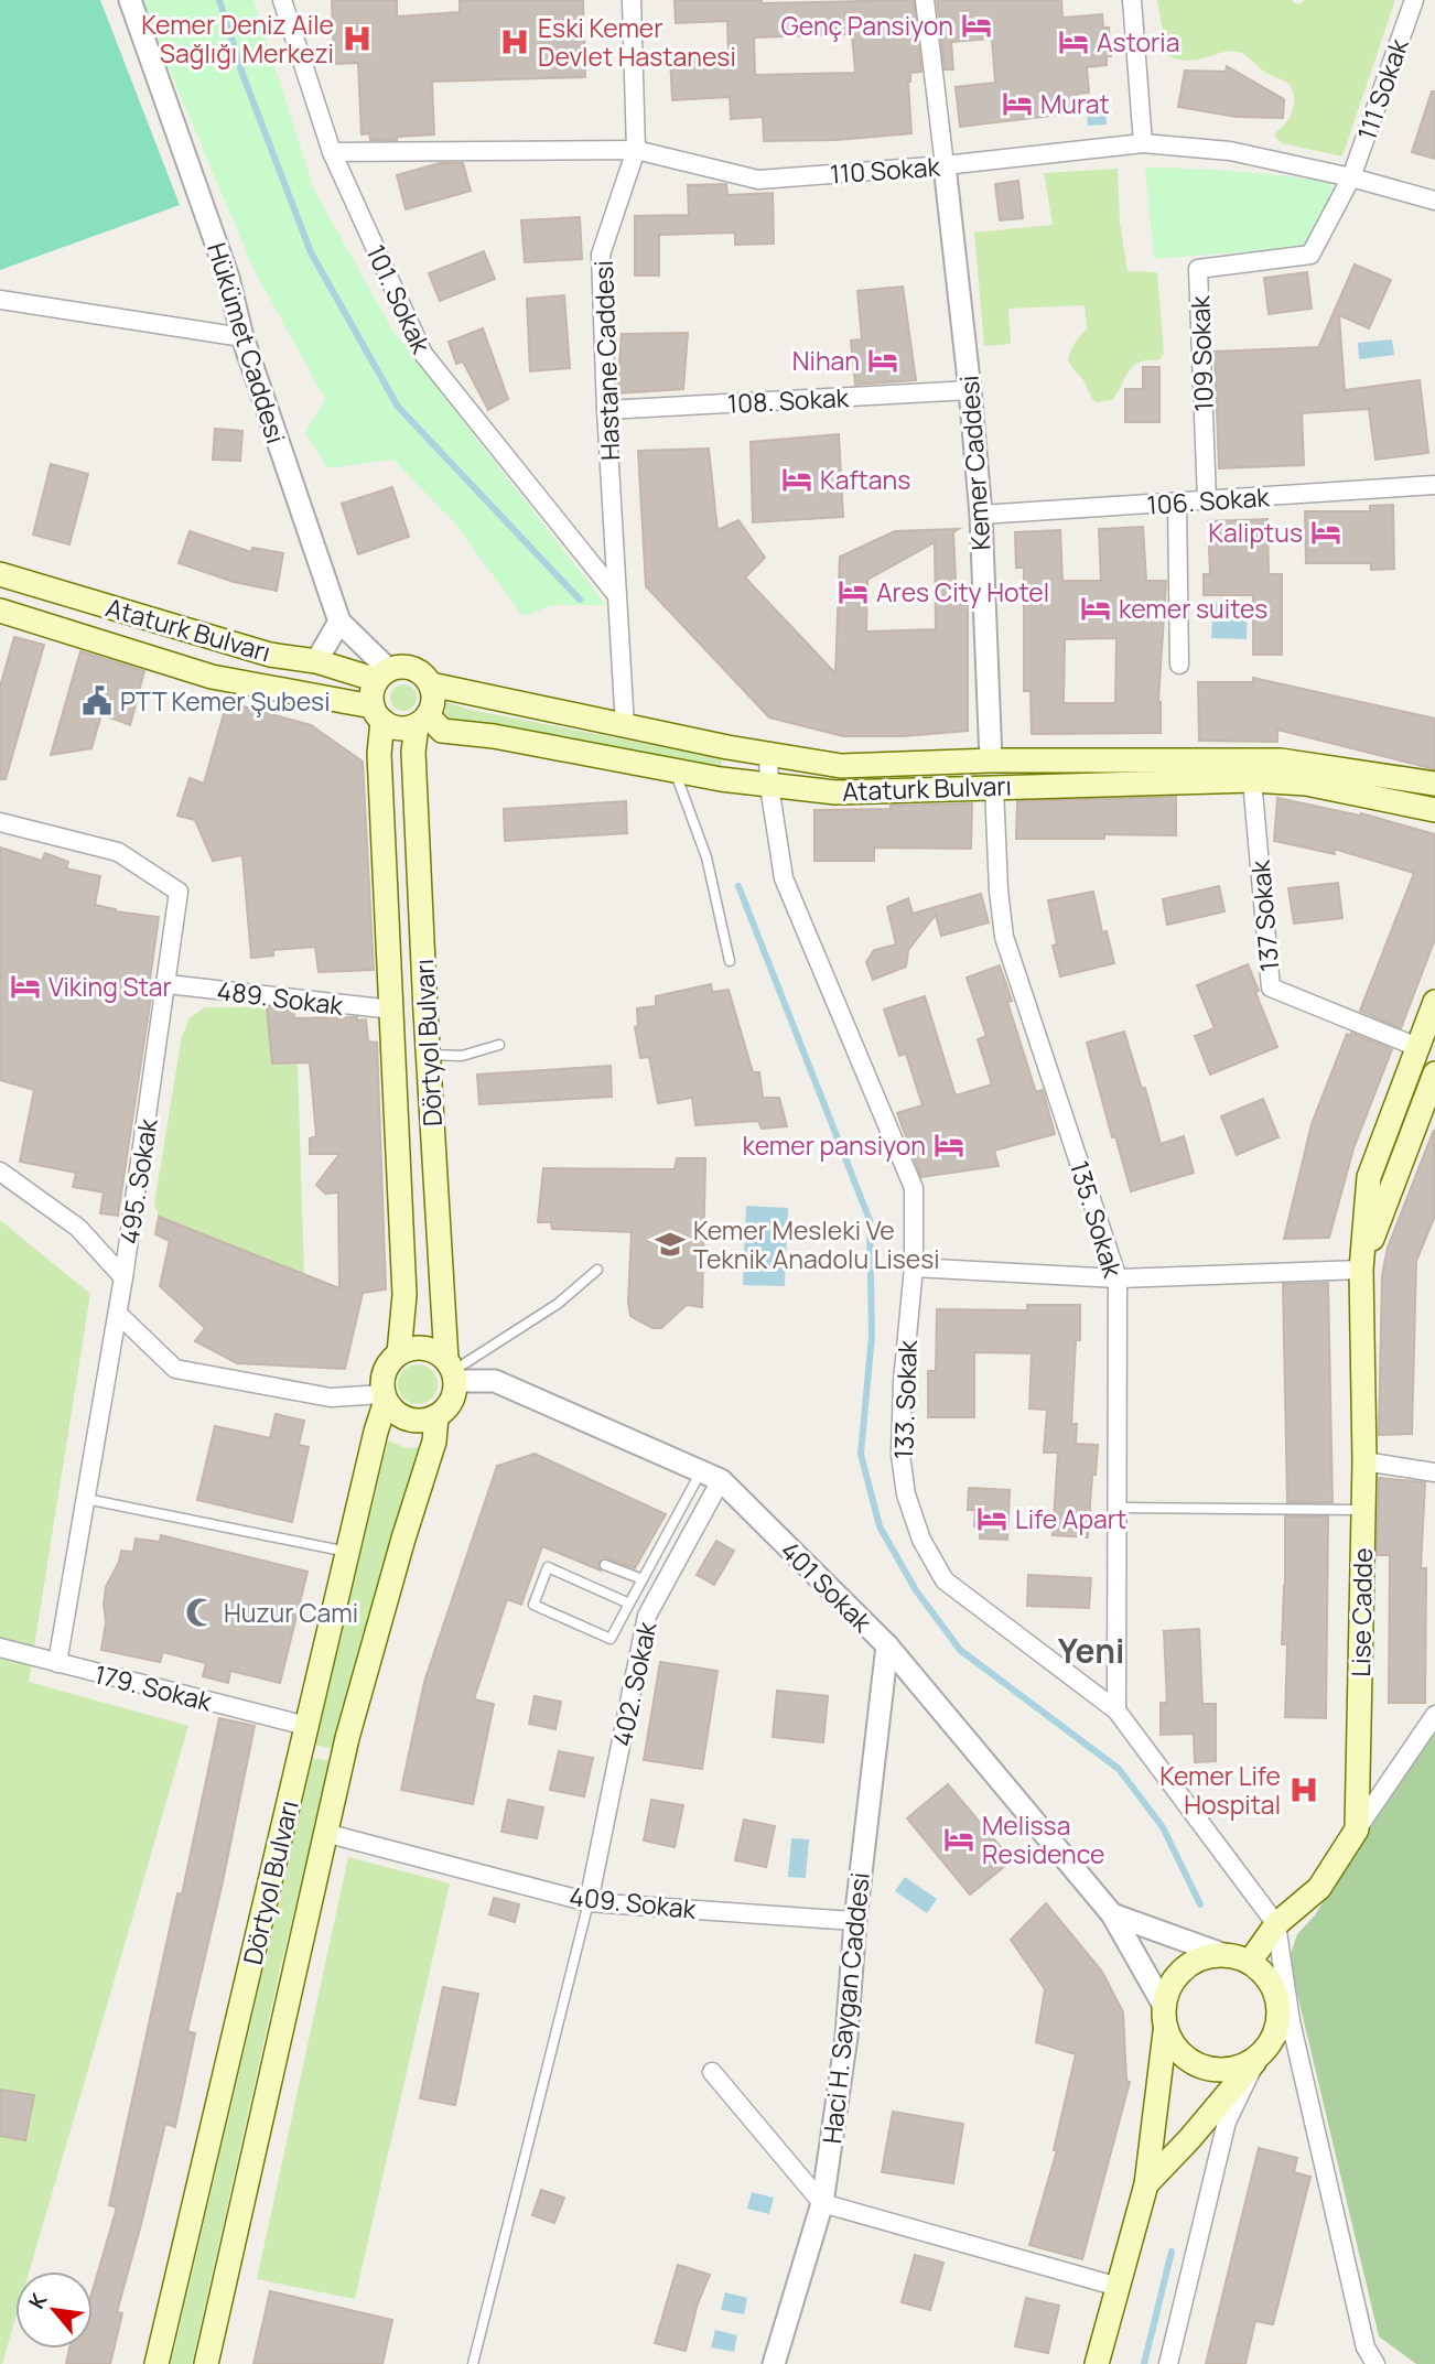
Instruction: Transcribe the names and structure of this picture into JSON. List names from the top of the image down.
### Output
{
  "streets": {
    "main road": ["Ataturk Bulvarı", "Dörtyol Bulvarı", "Lise Cadde"],
    "street": [
      "111 Sokak",
      "110 Sokak",
      "101. Sokak",
      "Hükümet Caddesi",
      "109 Sokak",
      "Hastane Caddesi",
      "108. Sokak",
      "Kemer Caddesi",
      "106. Sokak",
      "137 Sokak",
      "489. Sokak",
      "495. Sokak",
      "135. Sokak",
      "133. Sokak",
      "401 Sokak",
      "402. Sokak",
      "179. Sokak",
      "409. Sokak",
      "Haci H. Saygan Caddesi"
    ]
  },
  "crossings": [
    ["111 Sokak", "110 Sokak"],
    ["111 Sokak", "109 Sokak"],
    ["110 Sokak", "101. Sokak"],
    ["110 Sokak", "109 Sokak"],
    ["110 Sokak", "Hastane Caddesi"],
    ["110 Sokak", "Kemer Caddesi"],
    ["101. Sokak", "Hastane Caddesi"],
    ["Hükümet Caddesi", "Ataturk Bulvarı"],
    ["Hükümet Caddesi", "Dörtyol Bulvarı"],
    ["109 Sokak", "106. Sokak"],
    ["Hastane Caddesi", "108. Sokak"],
    ["Hastane Caddesi", "Ataturk Bulvarı"],
    ["108. Sokak", "Kemer Caddesi"],
    ["Kemer Caddesi", "106. Sokak"],
    ["Kemer Caddesi", "Ataturk Bulvarı"],
    ["Ataturk Bulvarı", "137 Sokak"],
    ["Ataturk Bulvarı", "Dörtyol Bulvarı"],
    ["Ataturk Bulvarı", "135. Sokak"],
    ["Ataturk Bulvarı", "133. Sokak"],
    ["137 Sokak", "Lise Cadde"],
    ["489. Sokak", "Dörtyol Bulvarı"],
    ["489. Sokak", "495. Sokak"],
    ["Dörtyol Bulvarı", "401 Sokak"],
    ["Dörtyol Bulvarı", "179. Sokak"],
    ["Dörtyol Bulvarı", "409. Sokak"],
    ["495. Sokak", "179. Sokak"],
    ["135. Sokak", "133. Sokak"],
    ["401 Sokak", "402. Sokak"],
    ["401 Sokak", "Haci H. Saygan Caddesi"],
    ["402. Sokak", "409. Sokak"],
    ["409. Sokak", "Haci H. Saygan Caddesi"]
  ],
  "districts": ["Yeni"],
  "places": {
    "hotel": [
      "Genç Pansiyon",
      "Astoria",
      "Murat",
      "Nihan",
      "Kaftans",
      "Kaliptus",
      "Ares City Hotel",
      "kemer suites",
      "Viking Star",
      "kemer pansiyon",
      "Life Apart",
      "Melissa Residence"
    ],
    "hospital": ["Kemer Deniz Aile Sağlığı Merkezi", "Eski Kemer Devlet Hastanesi", "Kemer Life Hospital"],
    "public building": ["PTT Kemer Şubesi"],
    "school or university": ["Kemer Mesleki Ve Teknik Anadolu Lisesi"],
    "mosque": ["Huzur Cami"]
  },
  "north": "top left"
}
